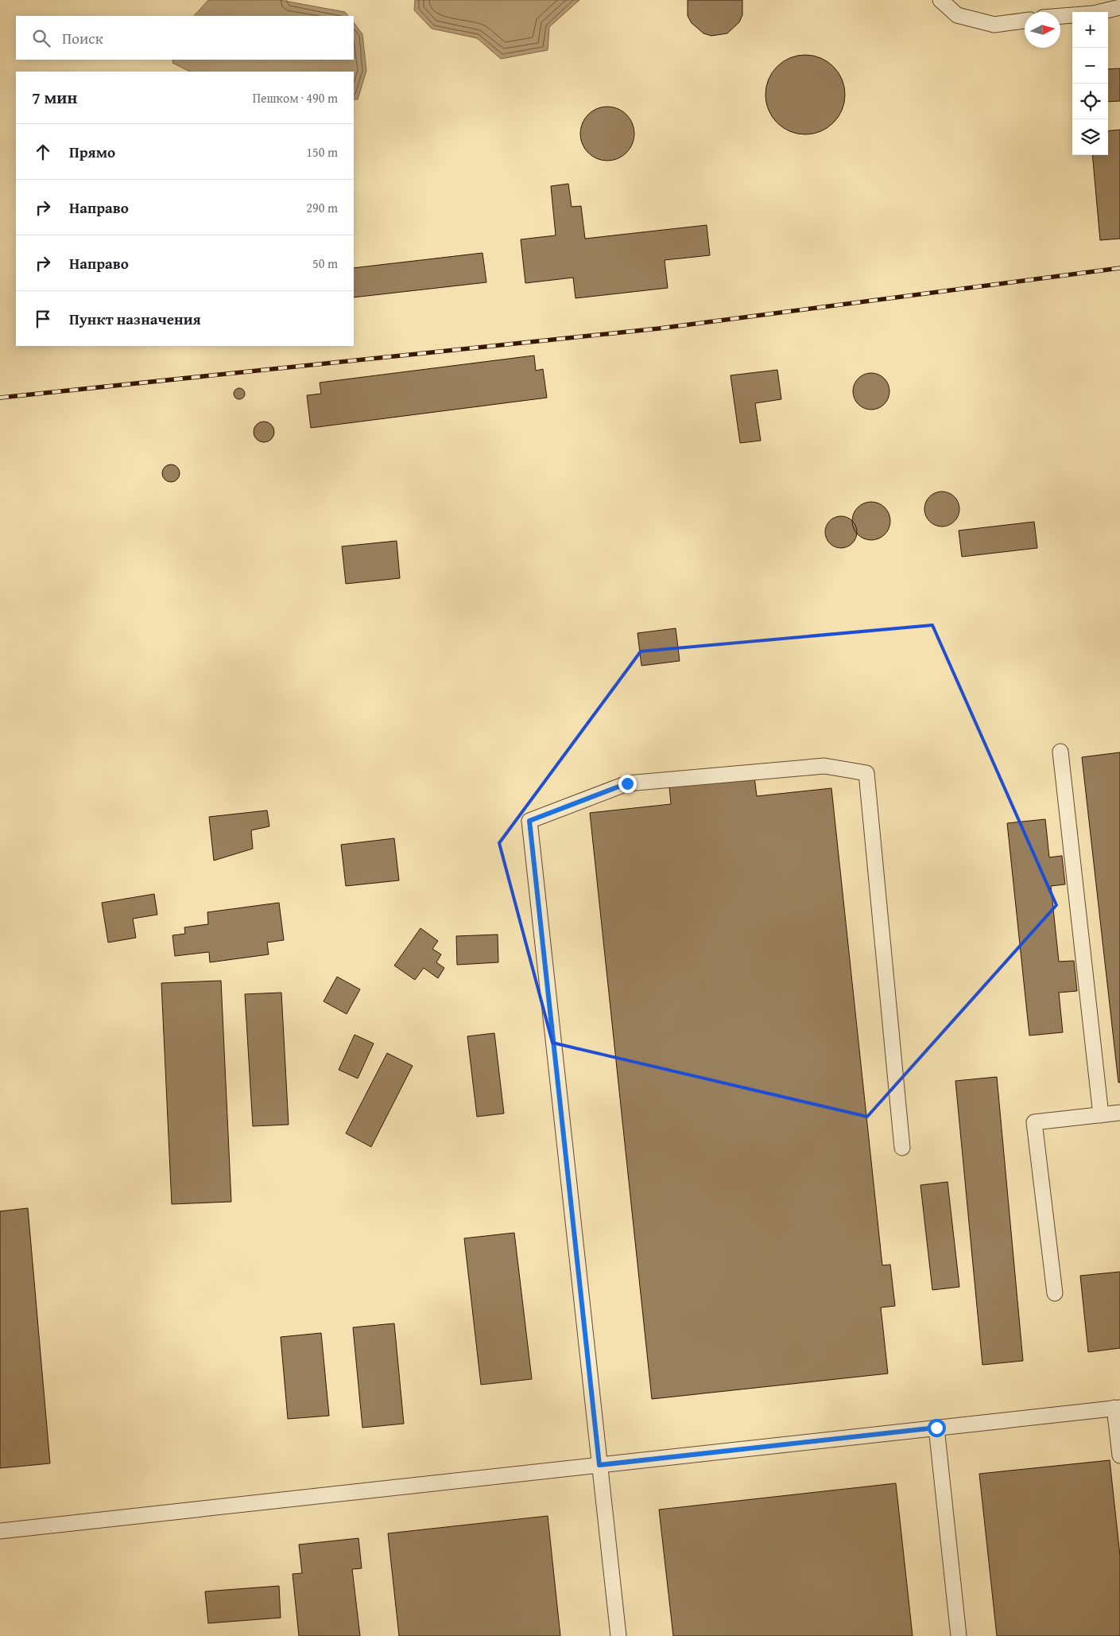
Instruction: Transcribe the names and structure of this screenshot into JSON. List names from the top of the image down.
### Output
{
  "north": "right",
  "page": {
    "map_buttons": ["+", "−"],
    "search": "Поиск",
    "heading": ["7 мин", "Пешком · 490 m"],
    "list": [
      ["Прямо", "150 m"],
      ["Направо", "290 m"],
      ["Направо", "50 m"],
      "Пункт назначения"
    ]
  }
}
